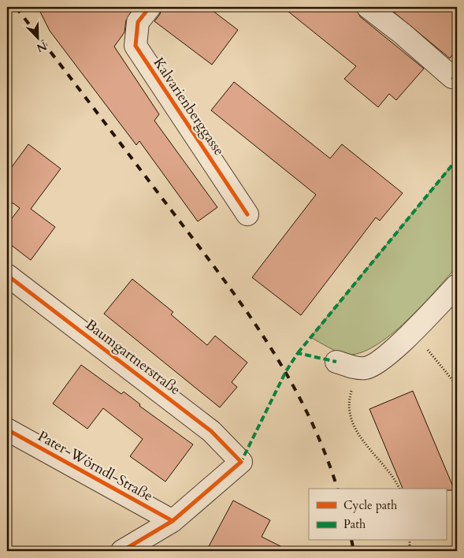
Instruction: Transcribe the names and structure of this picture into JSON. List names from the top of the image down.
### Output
{
  "streets": {
    "street": ["Kalvarienberggasse", "Baumgartnerstraße", "Pater-Wörndl-Straße"]
  },
  "crossings": [
    ["Baumgartnerstraße", "Pater-Wörndl-Straße"]
  ],
  "legend": ["Cycle path", "Path"],
  "north": "bottom right"
}
